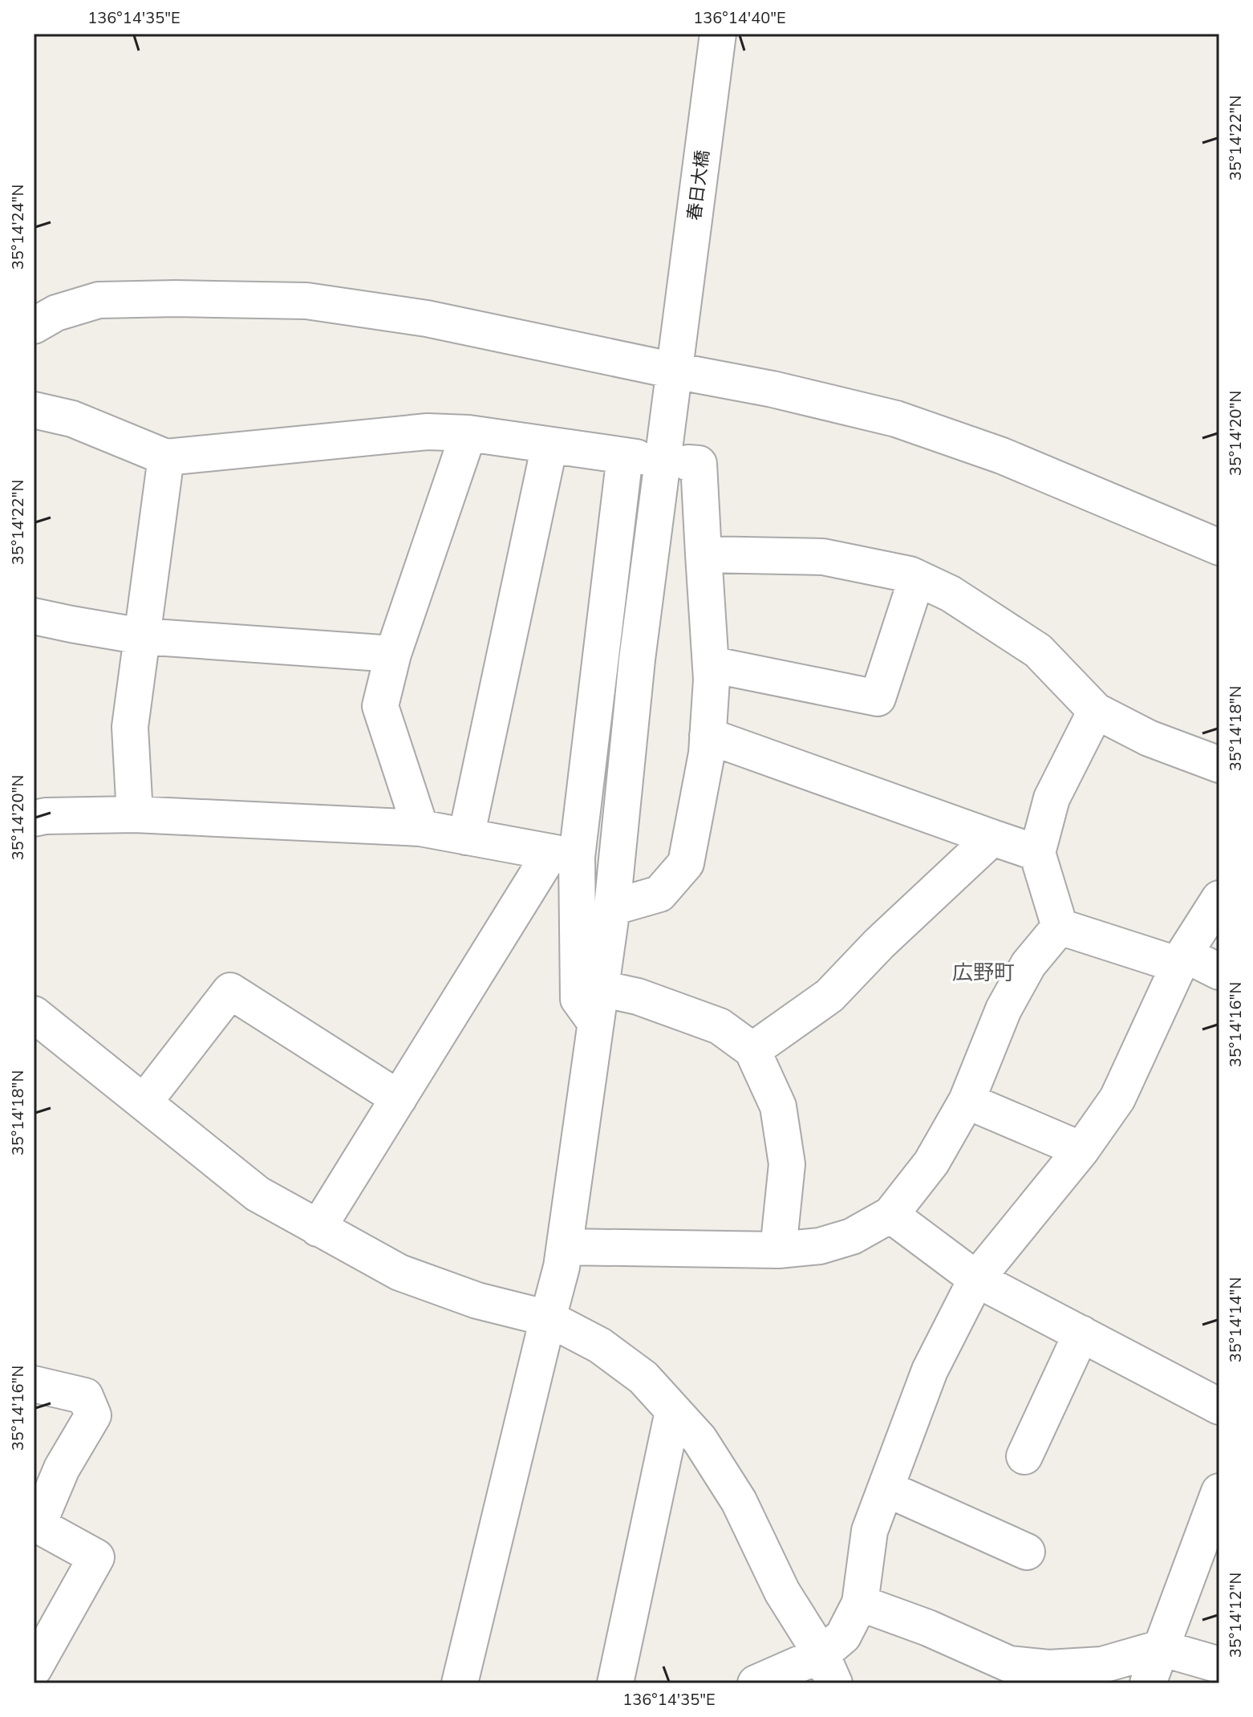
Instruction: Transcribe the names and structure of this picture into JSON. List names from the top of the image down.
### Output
{
  "streets": {
    "street": ["春日大橋"]
  },
  "districts": ["広野町"],
  "coordinates": [
    "136°14'35\"E",
    "136°14'40\"E",
    "35°14'22\"N",
    "35°14'24\"N",
    "35°14'20\"N",
    "35°14'18\"N",
    "35°14'16\"N",
    "35°14'14\"N",
    "35°14'12\"N"
  ]
}
